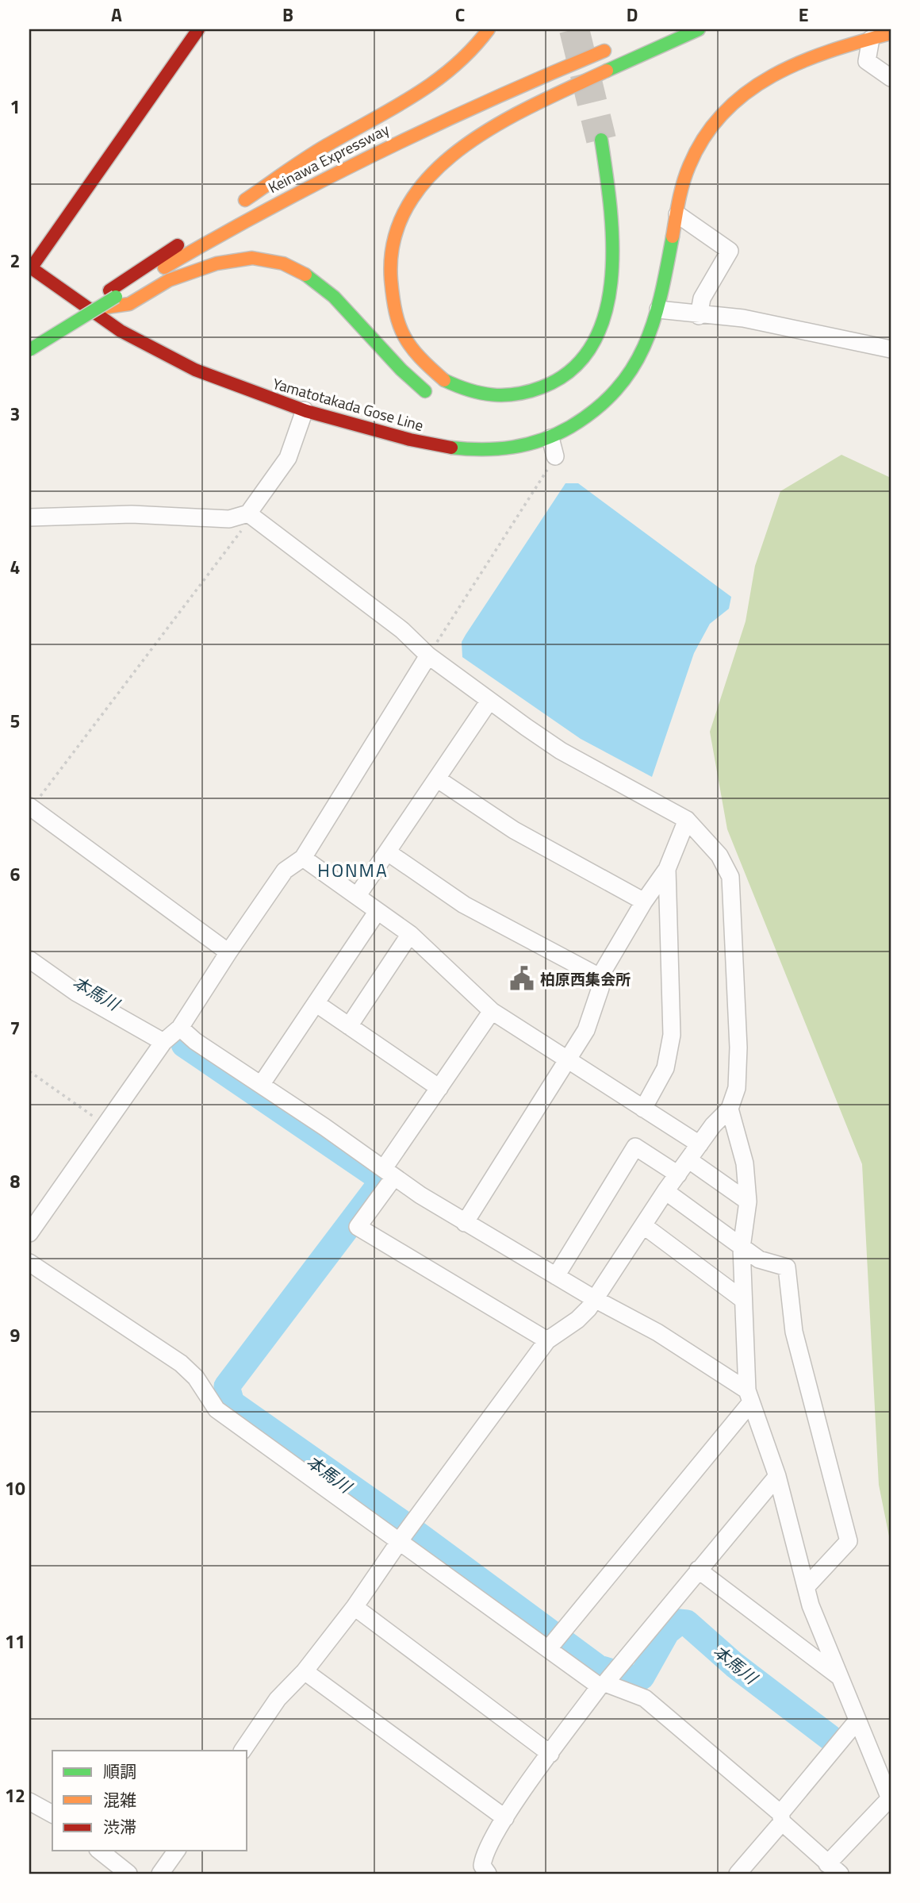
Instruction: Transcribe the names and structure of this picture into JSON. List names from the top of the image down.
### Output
{
  "streets": {
    "main road": ["Keinawa Expressway", "Yamatotakada Gose Line"]
  },
  "districts": ["HONMA"],
  "water": ["本馬川"],
  "places": {
    "public building": ["柏原西集会所"]
  },
  "legend": ["順調", "混雑", "渋滞"],
  "grid": {
    "columns": [
      "A",
      "B",
      "C",
      "D",
      "E"
    ],
    "rows": [
      "1",
      "2",
      "3",
      "4",
      "5",
      "6",
      "7",
      "8",
      "9",
      "10",
      "11",
      "12"
    ]
  }
}
